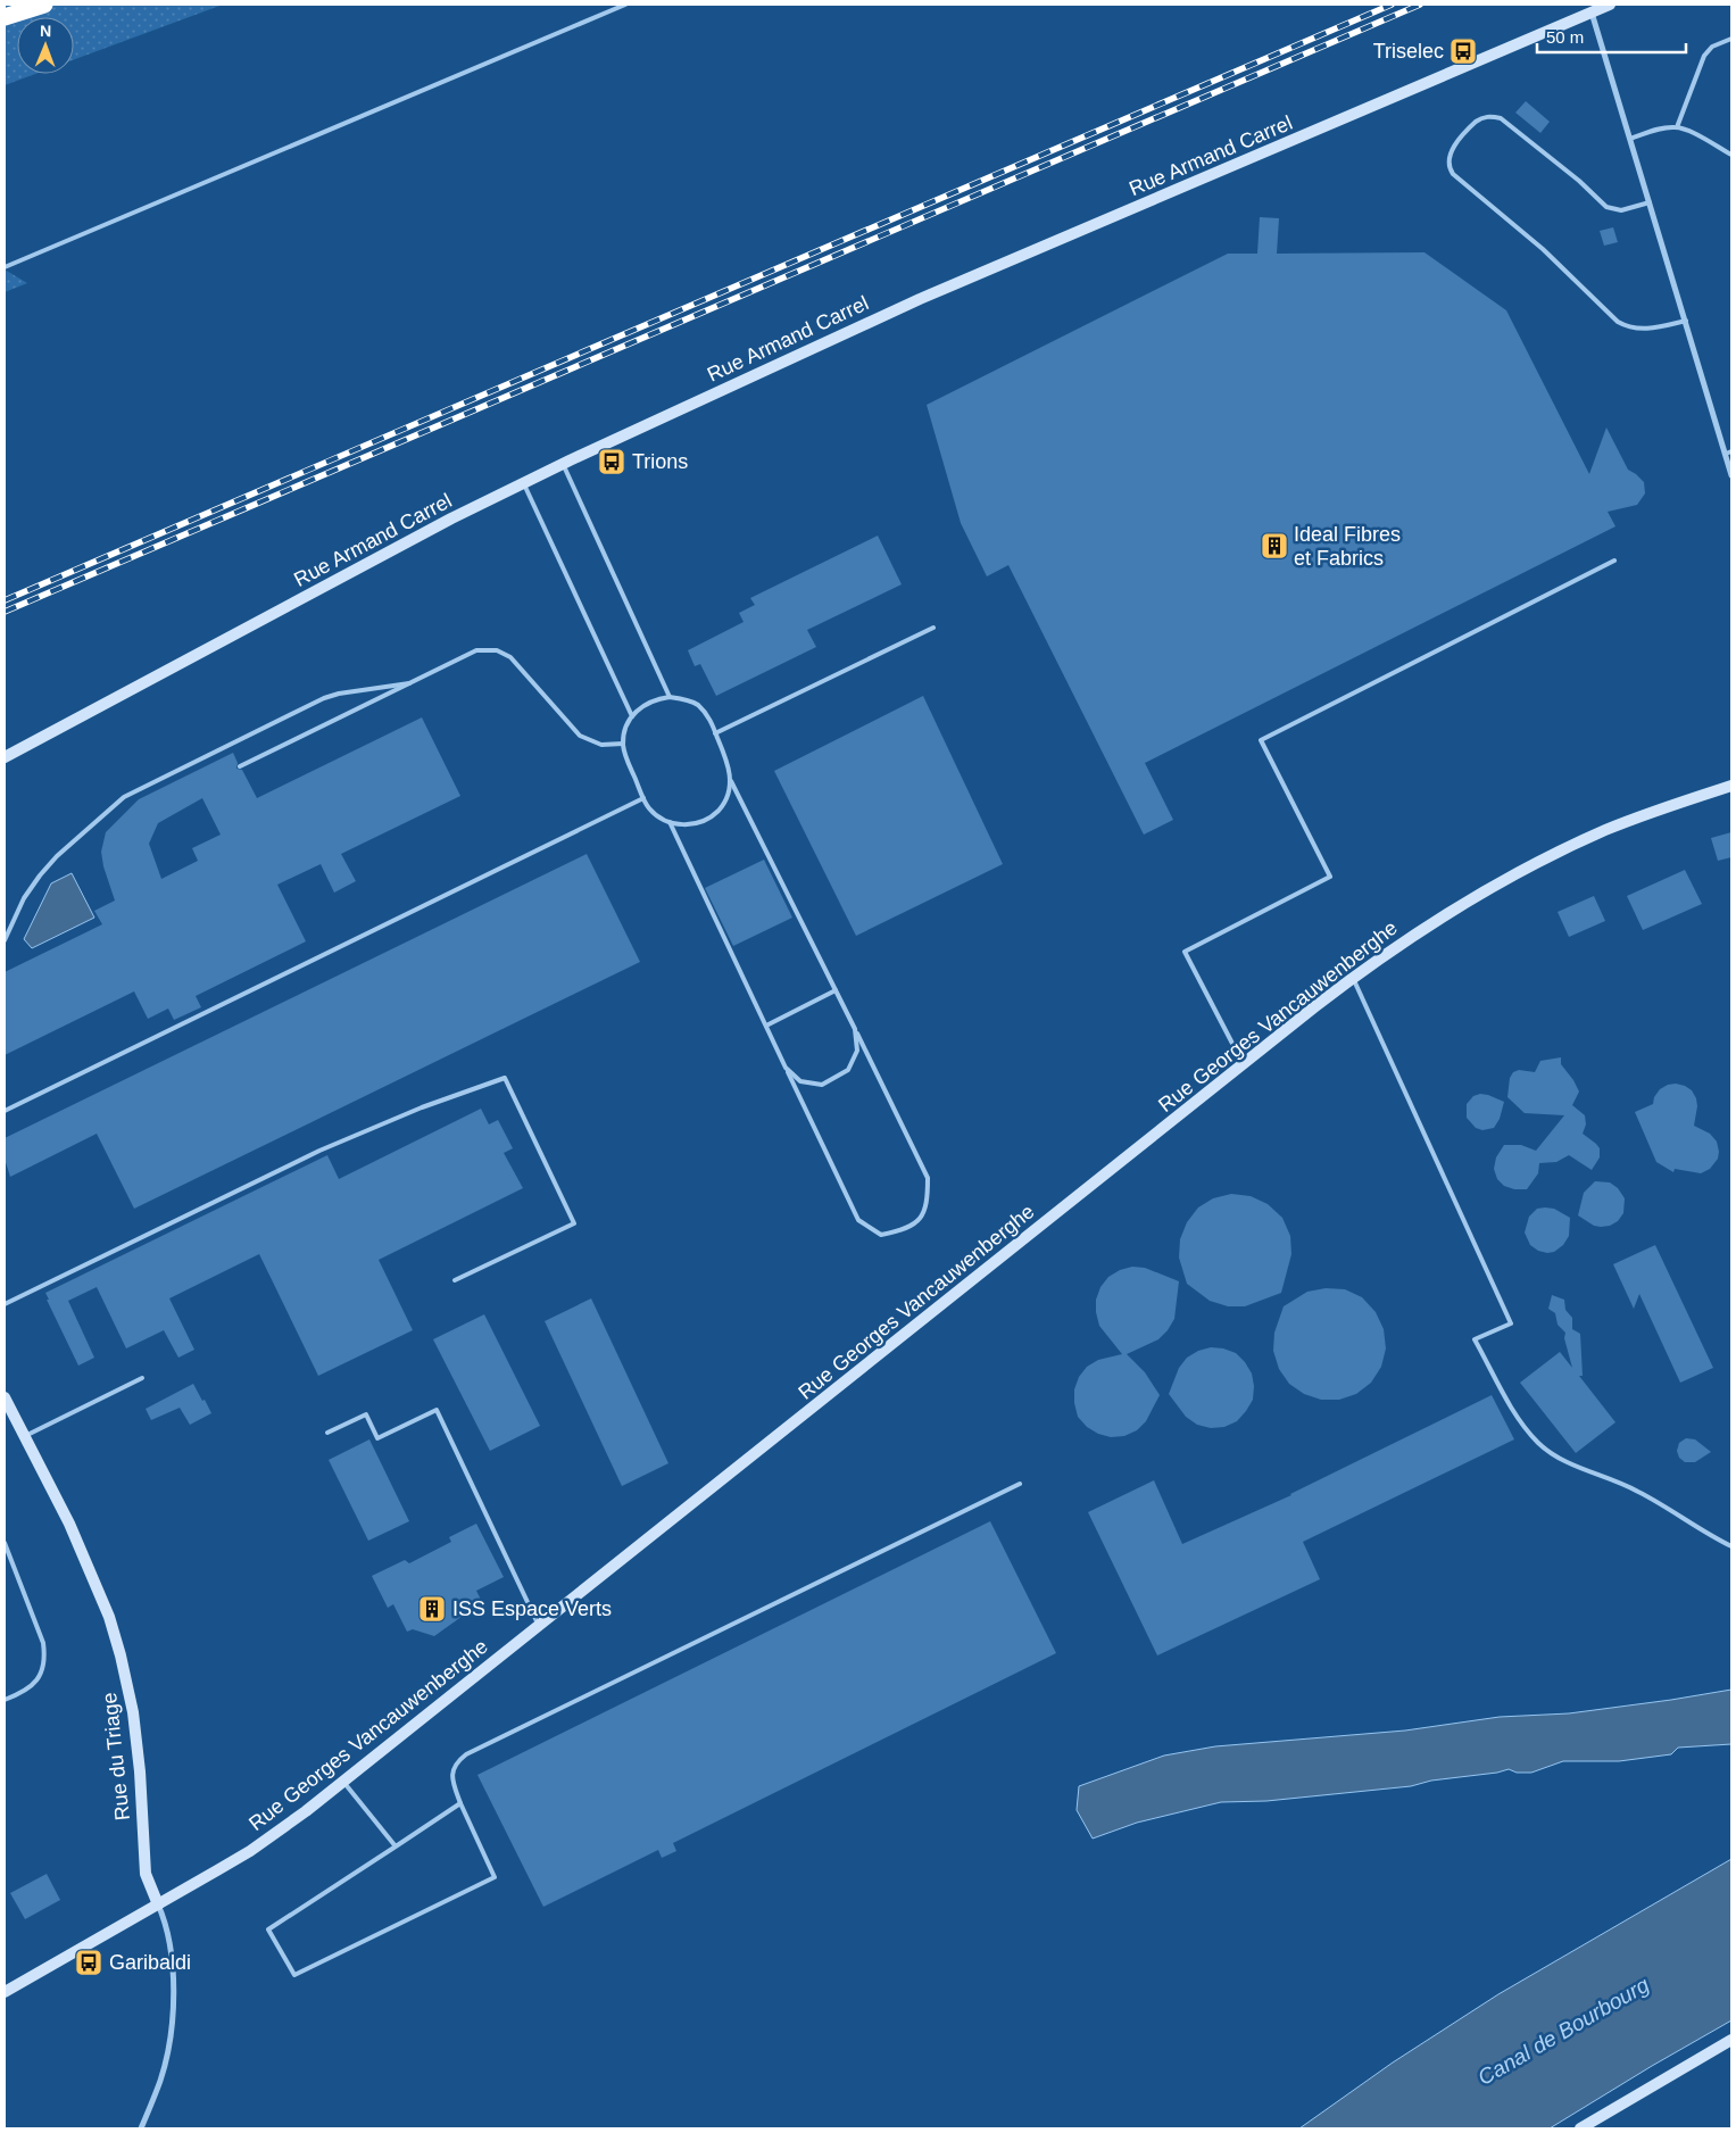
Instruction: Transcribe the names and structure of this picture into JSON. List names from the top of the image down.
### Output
{
  "streets": {
    "street": ["Rue Armand Carrel", "Rue Georges Vancauwenberghe", "Rue du Triage"]
  },
  "crossings": [
    ["Rue Georges Vancauwenberghe", "Rue du Triage"]
  ],
  "water": ["Canal de Bourbourg"],
  "places": {
    "bus stop": ["Triselec", "Trions", "Garibaldi"],
    "building": ["Ideal Fibres et Fabrics", "ISS Espace Verts"]
  },
  "scale_bar": "50 m",
  "north": "top"
}
